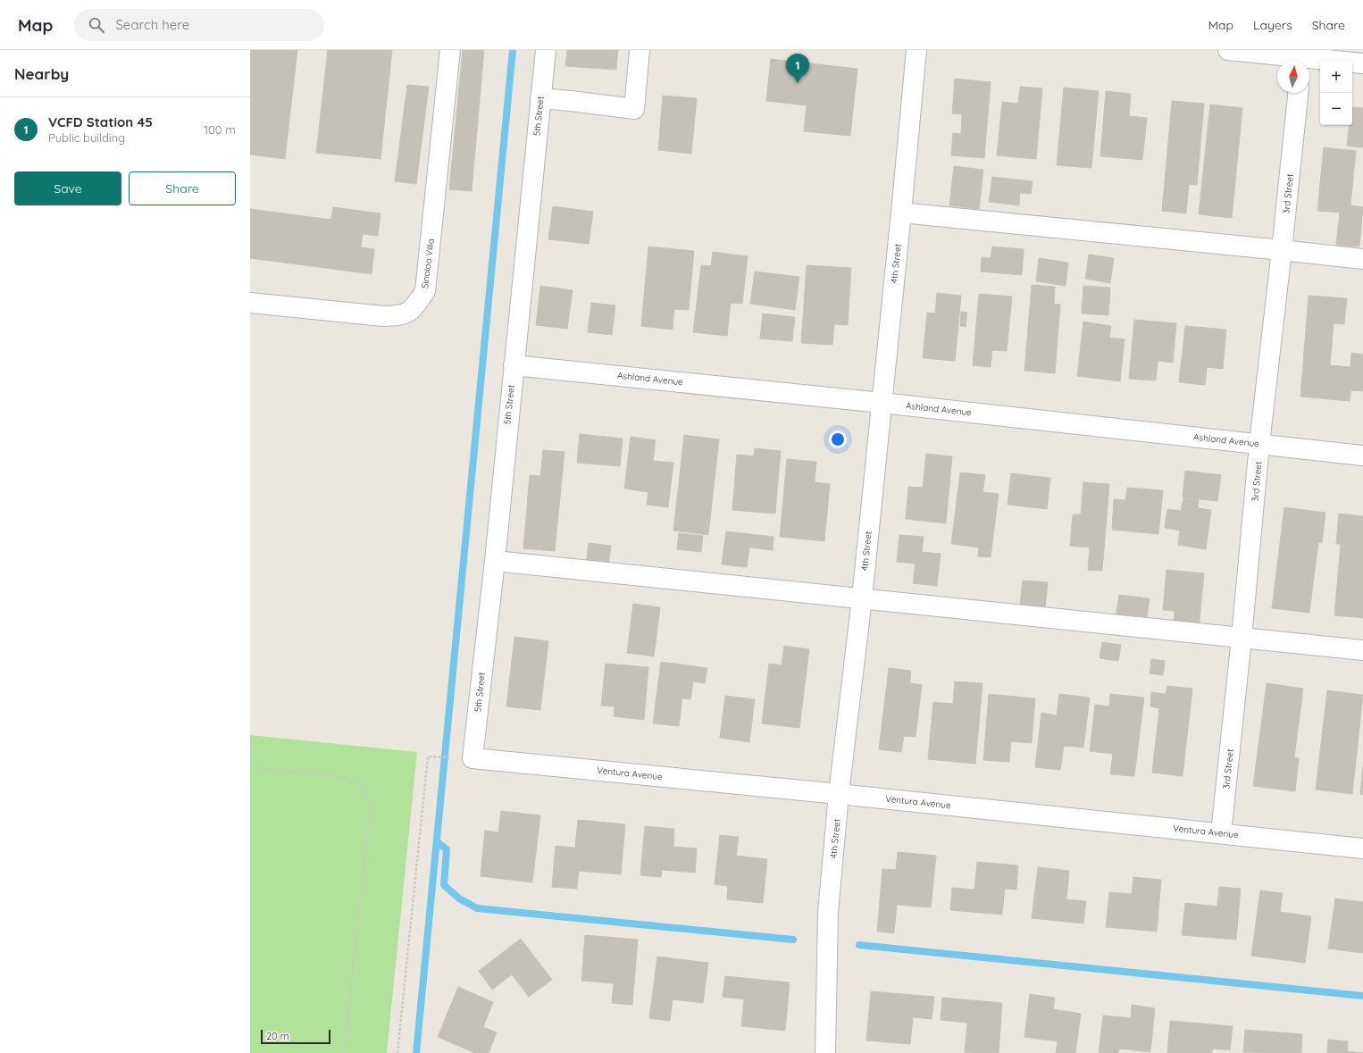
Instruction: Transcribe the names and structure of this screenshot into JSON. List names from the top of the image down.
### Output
{
  "streets": {
    "street": [
      "5th Street",
      "3rd Street",
      "Sinaloa Villa",
      "4th Street",
      "Ashland Avenue",
      "Ventura Avenue"
    ]
  },
  "crossings": [
    ["5th Street", "Ashland Avenue"],
    ["5th Street", "Ventura Avenue"],
    ["3rd Street", "Ashland Avenue"],
    ["3rd Street", "Ventura Avenue"],
    ["4th Street", "Ashland Avenue"],
    ["4th Street", "Ventura Avenue"]
  ],
  "scale_bar": "20 m",
  "north": "top",
  "page": {
    "header": "Map",
    "search": "Search here",
    "nav": ["Map", "Layers", "Share"],
    "heading": "Nearby",
    "pins": "1",
    "map_buttons": ["+", "−"],
    "list": [
      {
        "mark": "1",
        "name": "VCFD Station 45",
        "note": "Public building",
        "value": "100 m"
      }
    ],
    "buttons": ["Save", "Share"],
    "scale": "20 m"
  }
}
